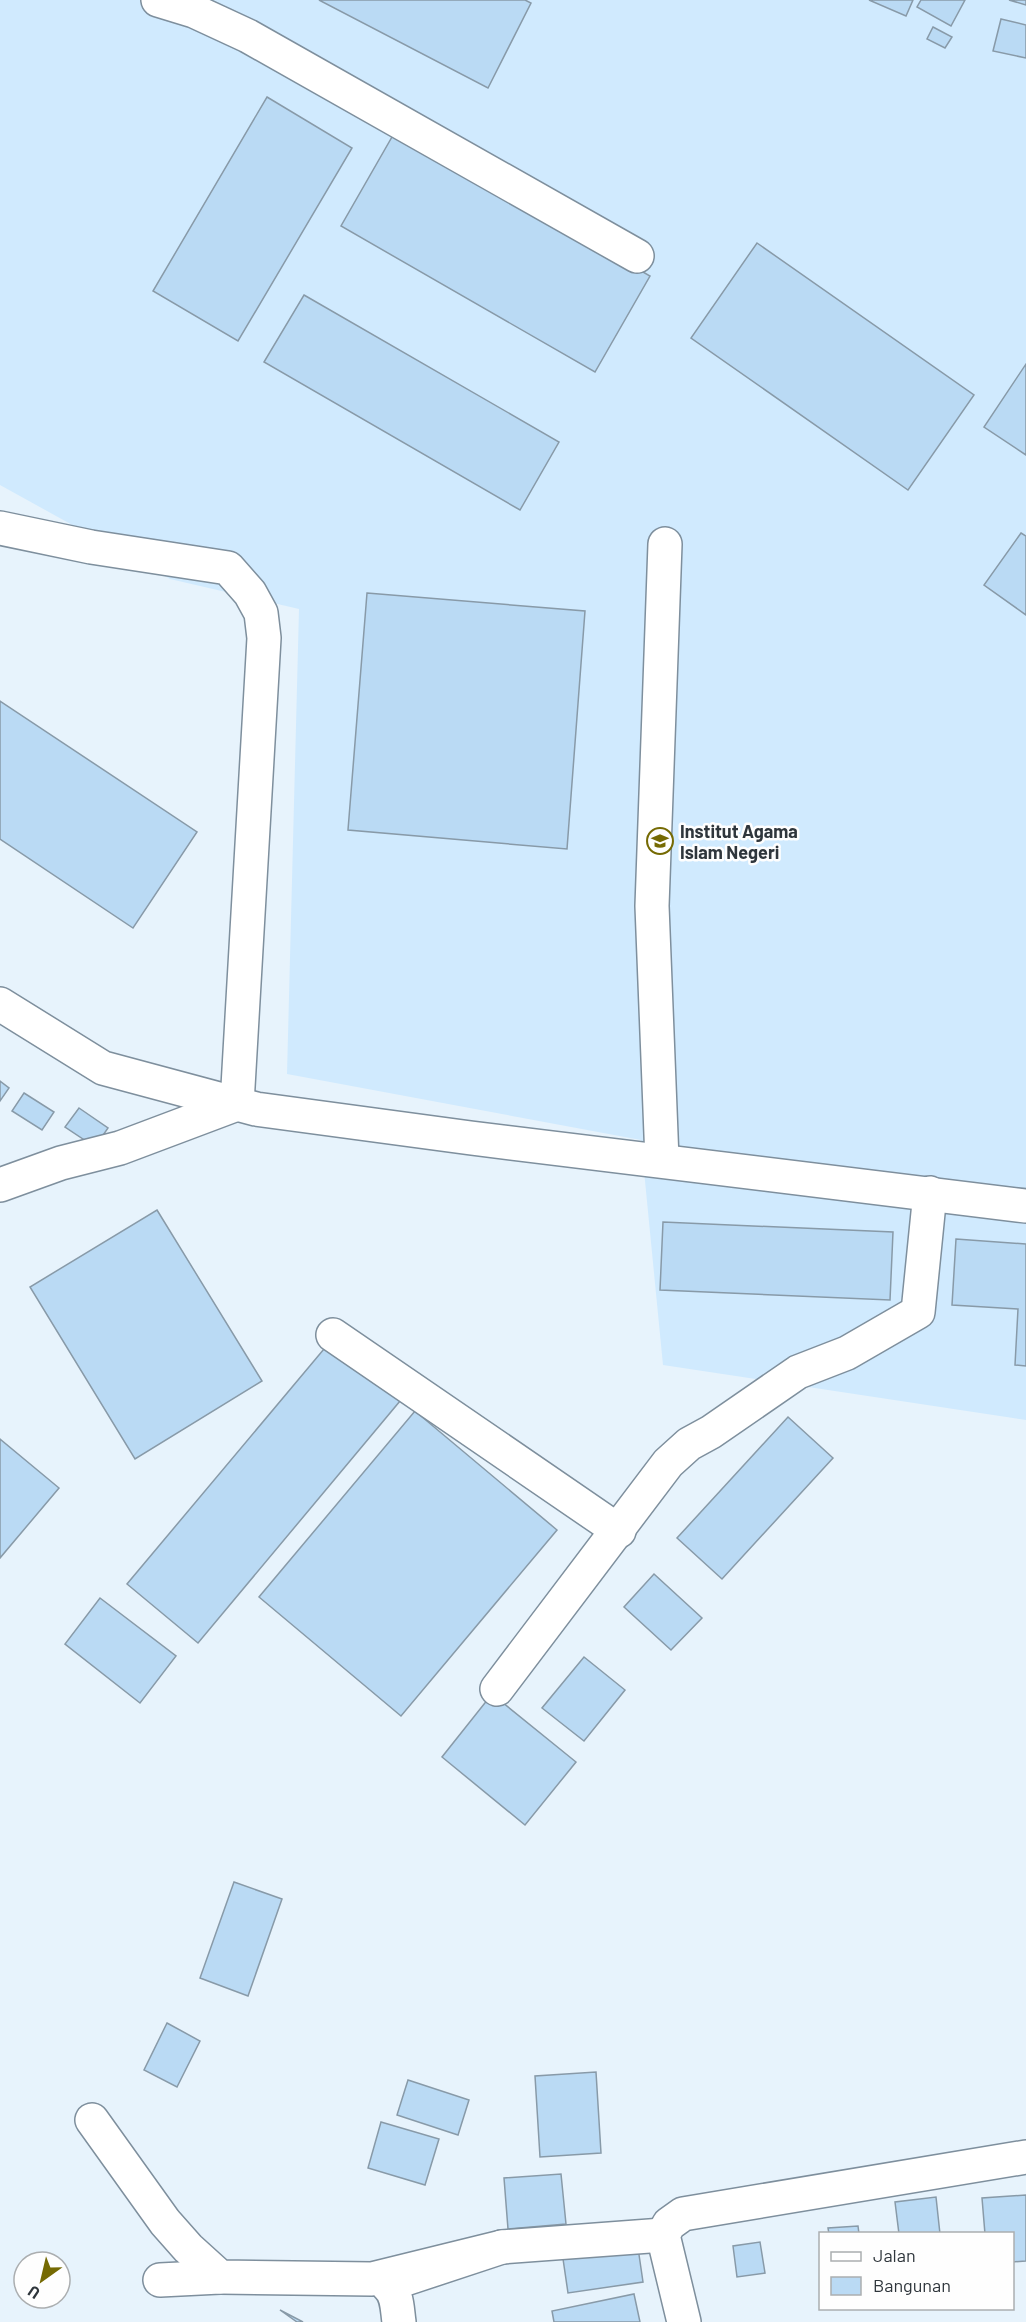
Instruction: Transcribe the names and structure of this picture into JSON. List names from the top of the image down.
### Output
{
  "places": {
    "school or university": ["Institut Agama Islam Negeri"]
  },
  "legend": ["Jalan", "Bangunan"],
  "north": "bottom left"
}
